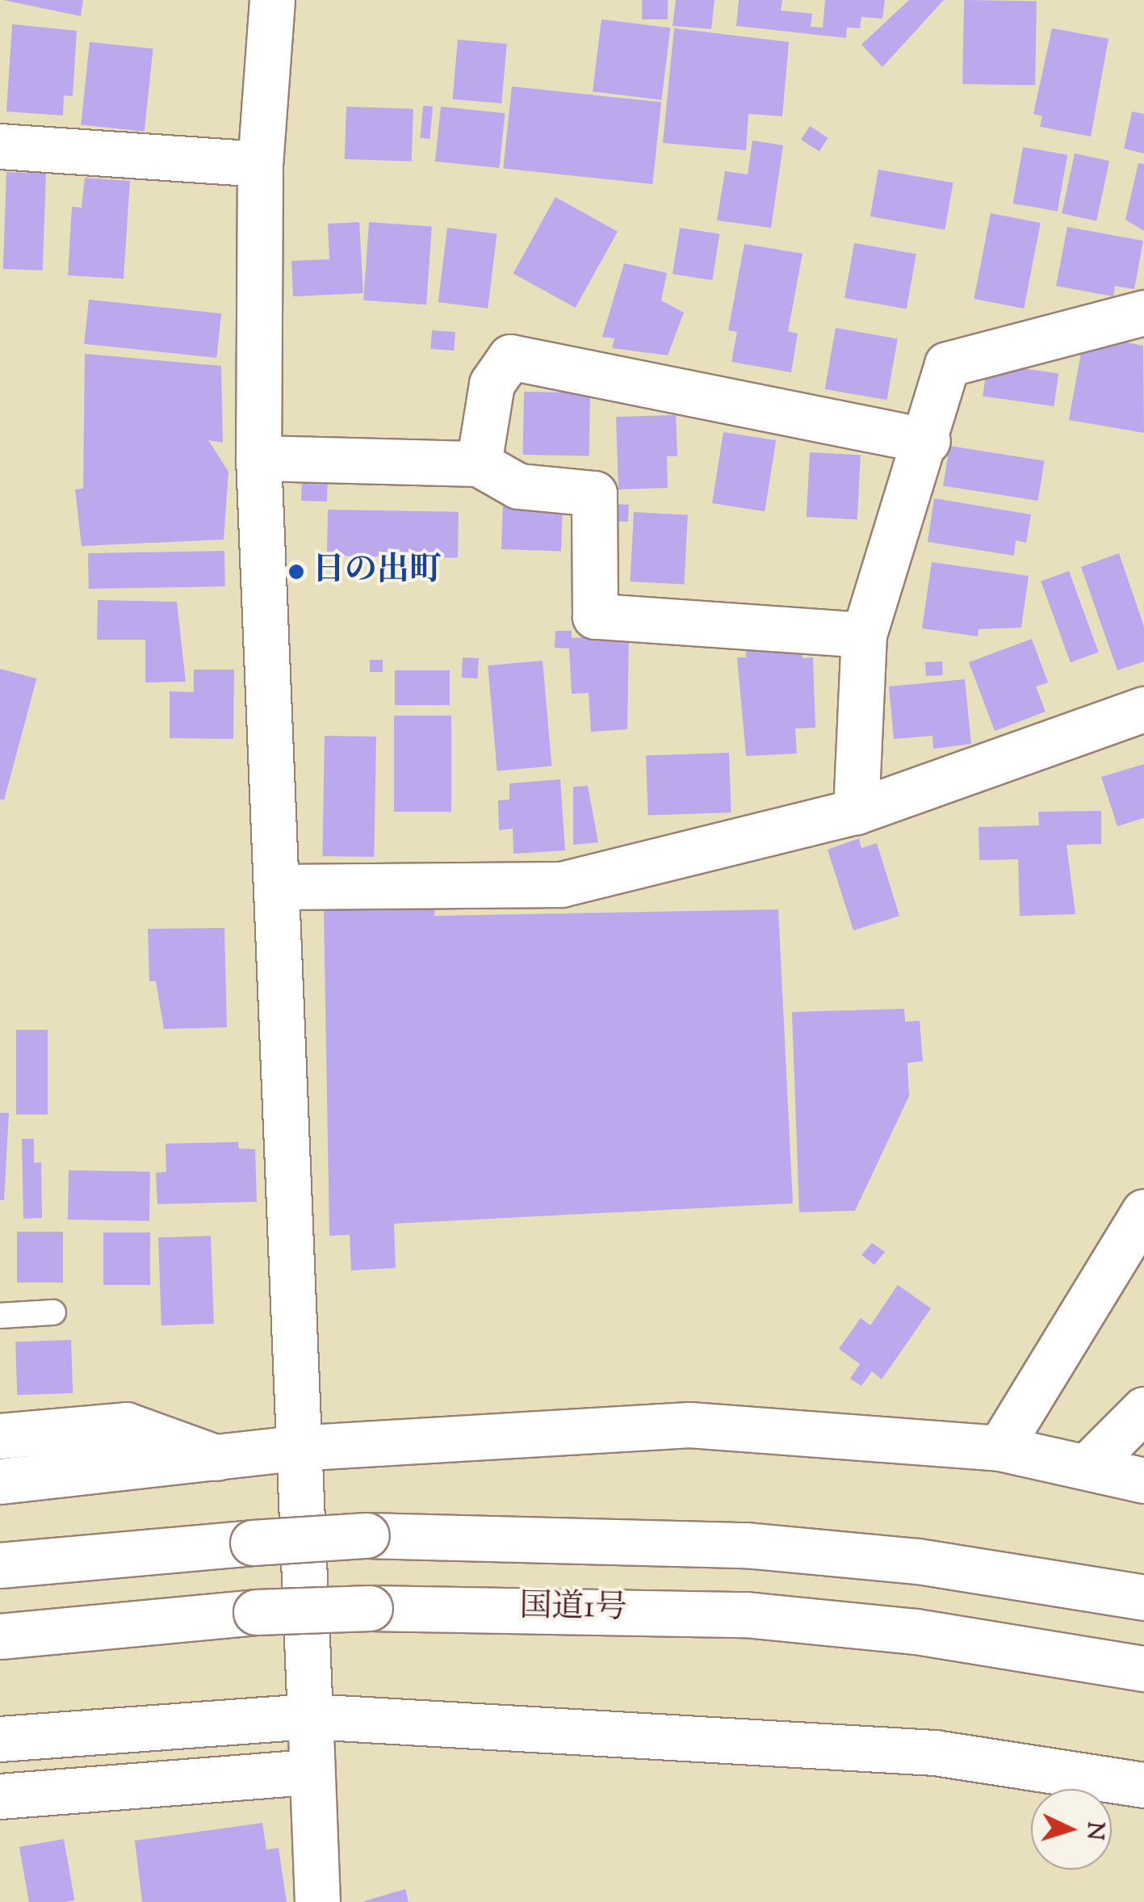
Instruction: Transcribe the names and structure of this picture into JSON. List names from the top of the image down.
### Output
{
  "streets": {
    "main road": ["国道1号"]
  },
  "places": ["日の出町"],
  "north": "right"
}
